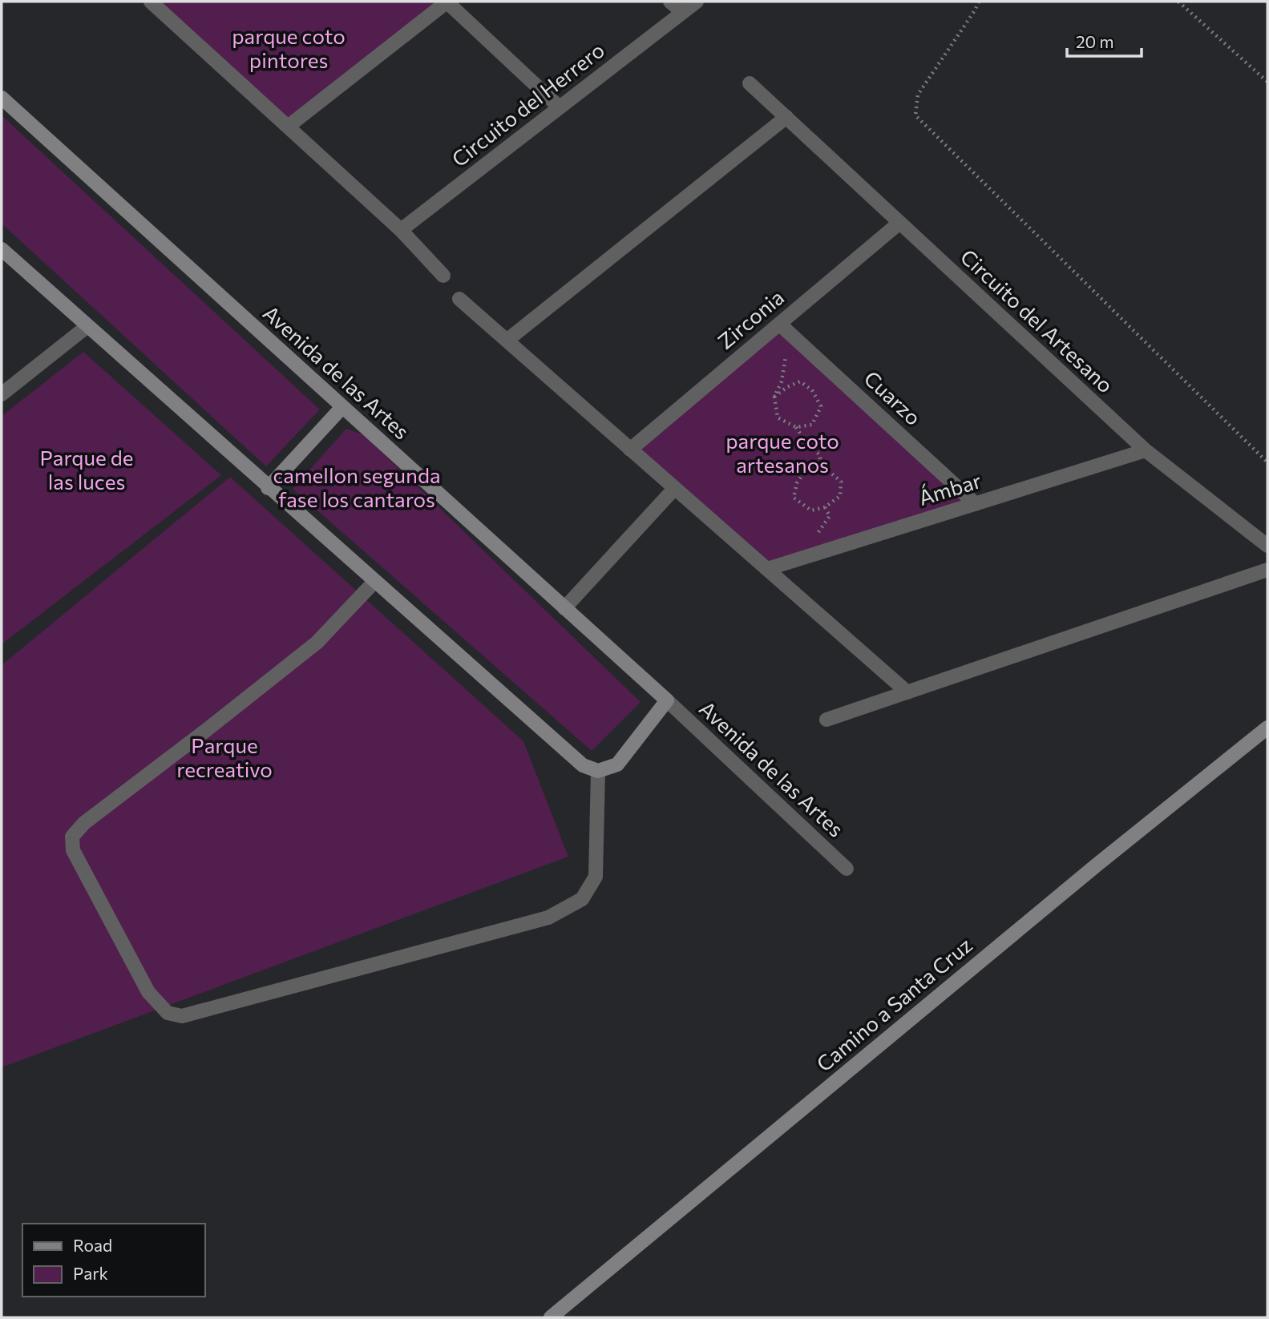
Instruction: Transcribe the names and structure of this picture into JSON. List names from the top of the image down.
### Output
{
  "streets": {
    "street": [
      "Circuito del Herrero",
      "Zirconia",
      "Circuito del Artesano",
      "Avenida de las Artes",
      "Cuarzo",
      "Ámbar",
      "Camino a Santa Cruz"
    ]
  },
  "crossings": [
    ["Zirconia", "Circuito del Artesano"],
    ["Zirconia", "Cuarzo"],
    ["Circuito del Artesano", "Ámbar"],
    ["Cuarzo", "Ámbar"]
  ],
  "parks": [
    "parque coto pintores",
    "parque coto artesanos",
    "Parque de las luces",
    "camellon segunda fase los cantaros",
    "Parque recreativo"
  ],
  "legend": ["Road", "Park"],
  "scale_bar": "20 m"
}
